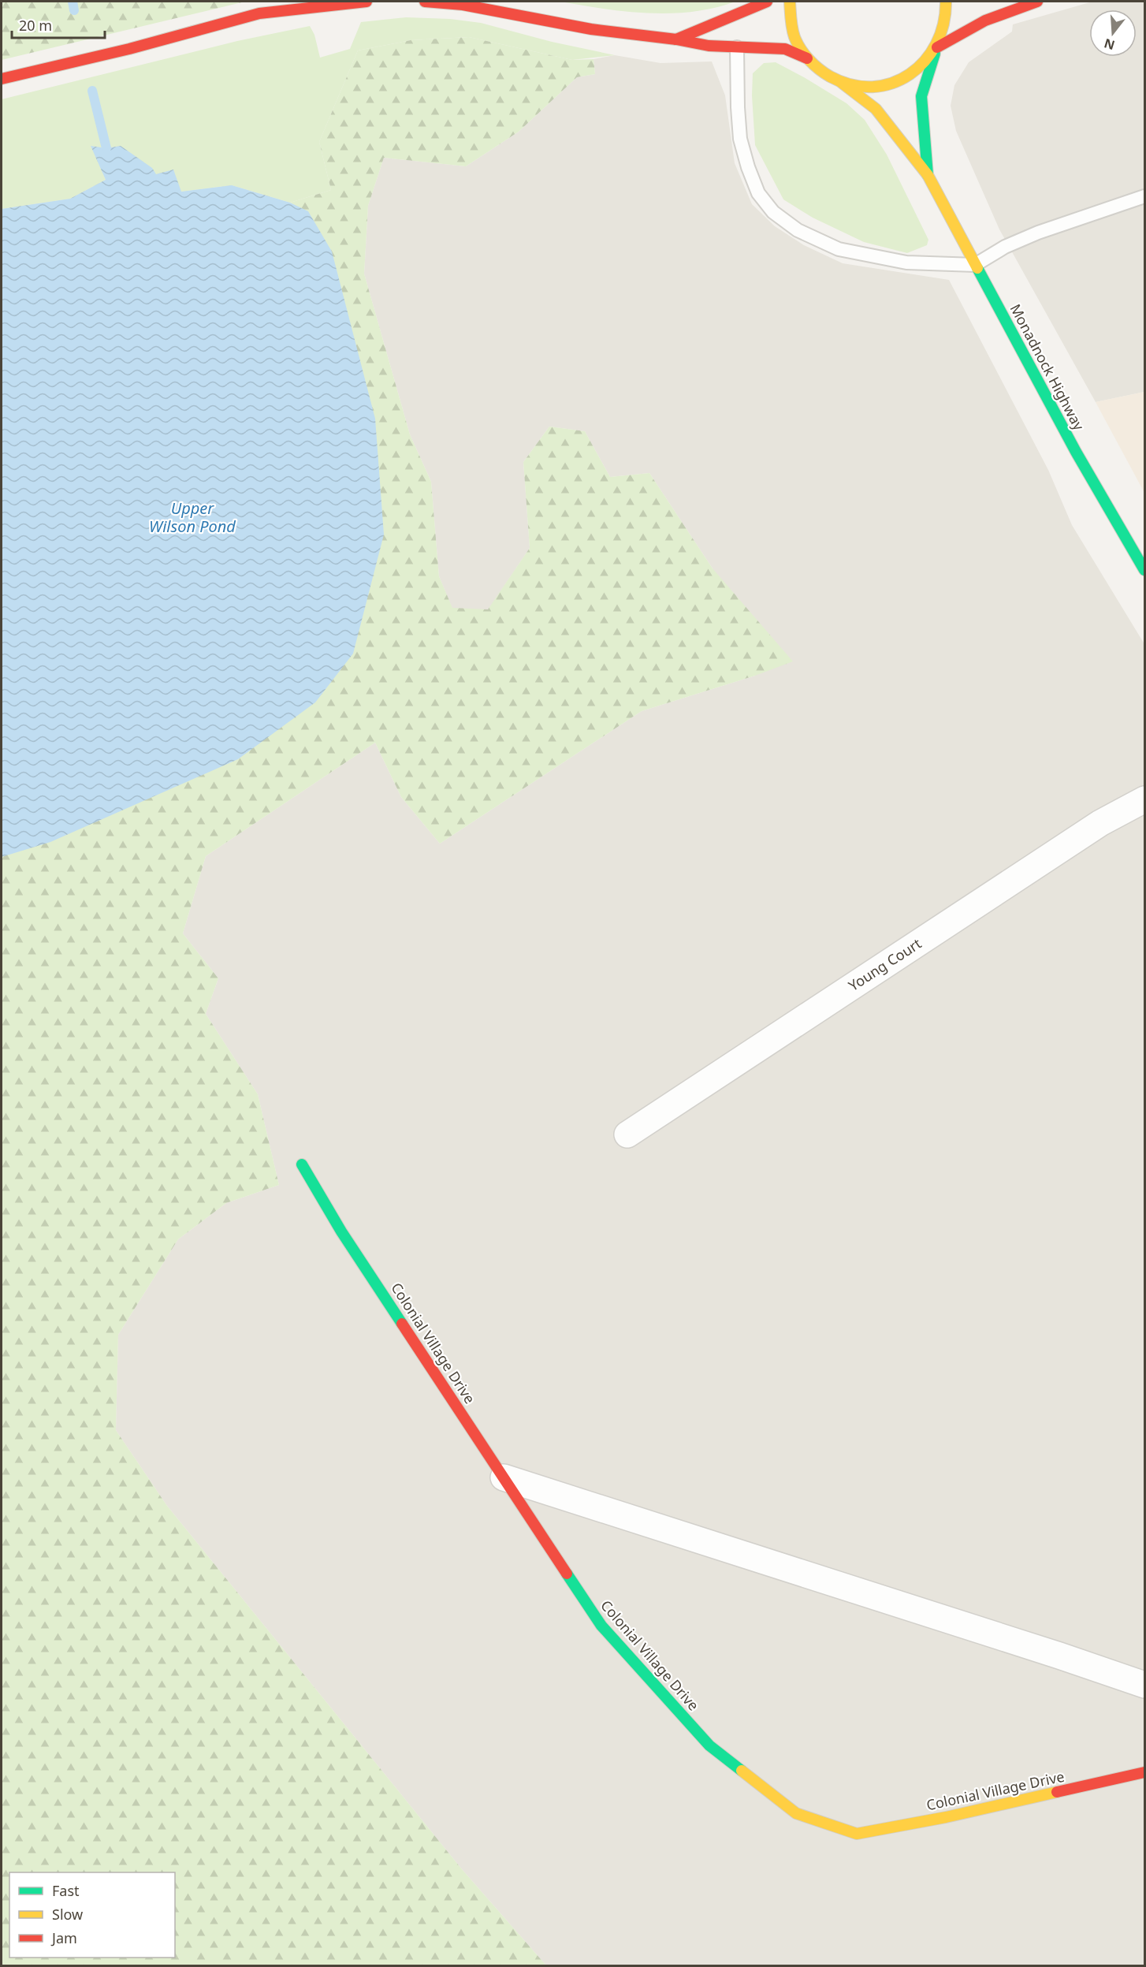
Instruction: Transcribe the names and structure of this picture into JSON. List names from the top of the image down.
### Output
{
  "streets": {
    "main road": ["Monadnock Highway", "Colonial Village Drive"],
    "street": ["Young Court"]
  },
  "water": ["Upper Wilson Pond"],
  "legend": ["Fast", "Slow", "Jam"],
  "scale_bar": "20 m",
  "north": "bottom"
}
